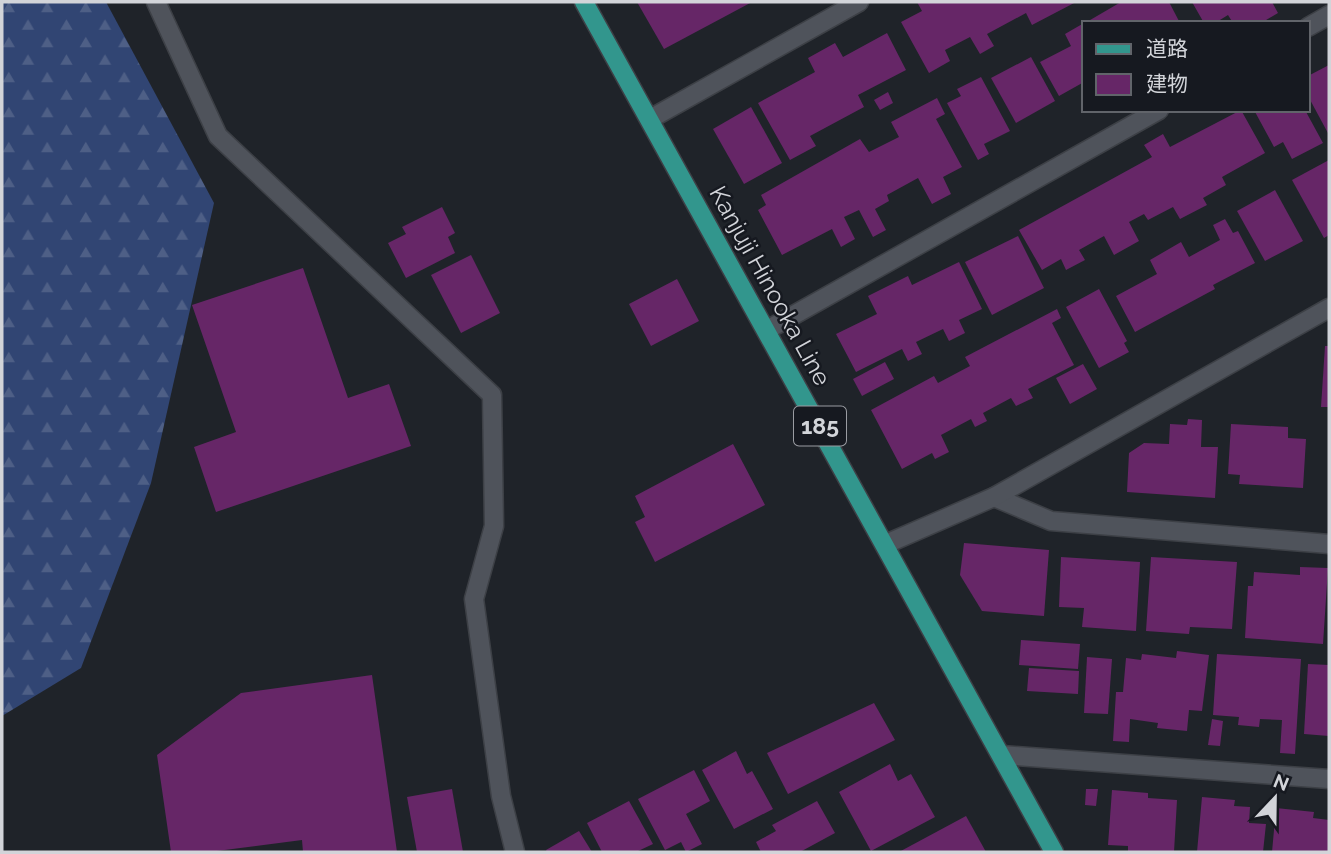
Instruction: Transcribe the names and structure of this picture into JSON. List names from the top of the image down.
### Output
{
  "streets": {
    "main road": ["Kanjuji Hinooka Line", "185"]
  },
  "legend": ["道路", "建物"],
  "north": "top"
}
